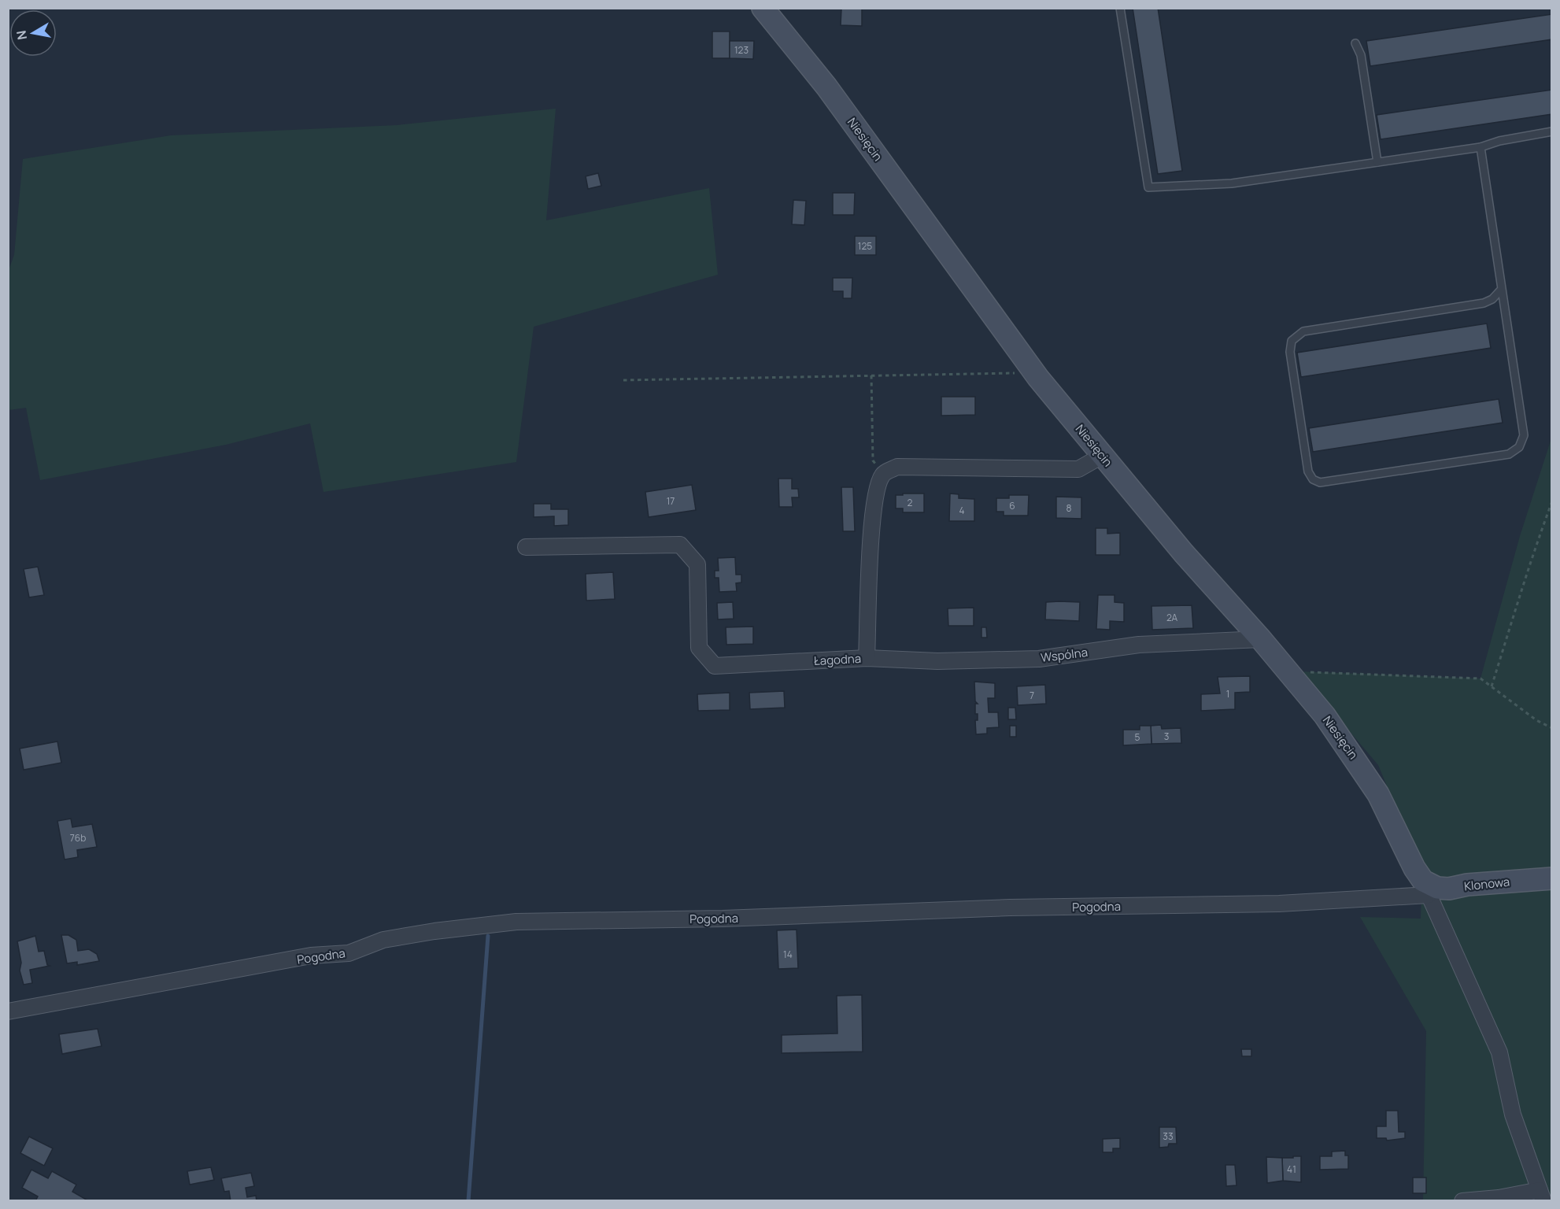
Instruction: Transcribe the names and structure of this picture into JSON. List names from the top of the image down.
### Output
{
  "streets": {
    "street": [
      "Niesięcin",
      "Wspólna",
      "Łagodna",
      "Klonowa",
      "Pogodna"
    ]
  },
  "crossings": [
    ["Niesięcin", "Wspólna"],
    ["Niesięcin", "Klonowa"],
    ["Niesięcin", "Pogodna"],
    ["Wspólna", "Łagodna"],
    ["Klonowa", "Pogodna"]
  ],
  "house_numbers": [
    "123",
    "125",
    "17",
    "2",
    "6",
    "8",
    "4",
    "2A",
    "1",
    "7",
    "3",
    "5",
    "76b",
    "14",
    "33",
    "41"
  ],
  "north": "left"
}
